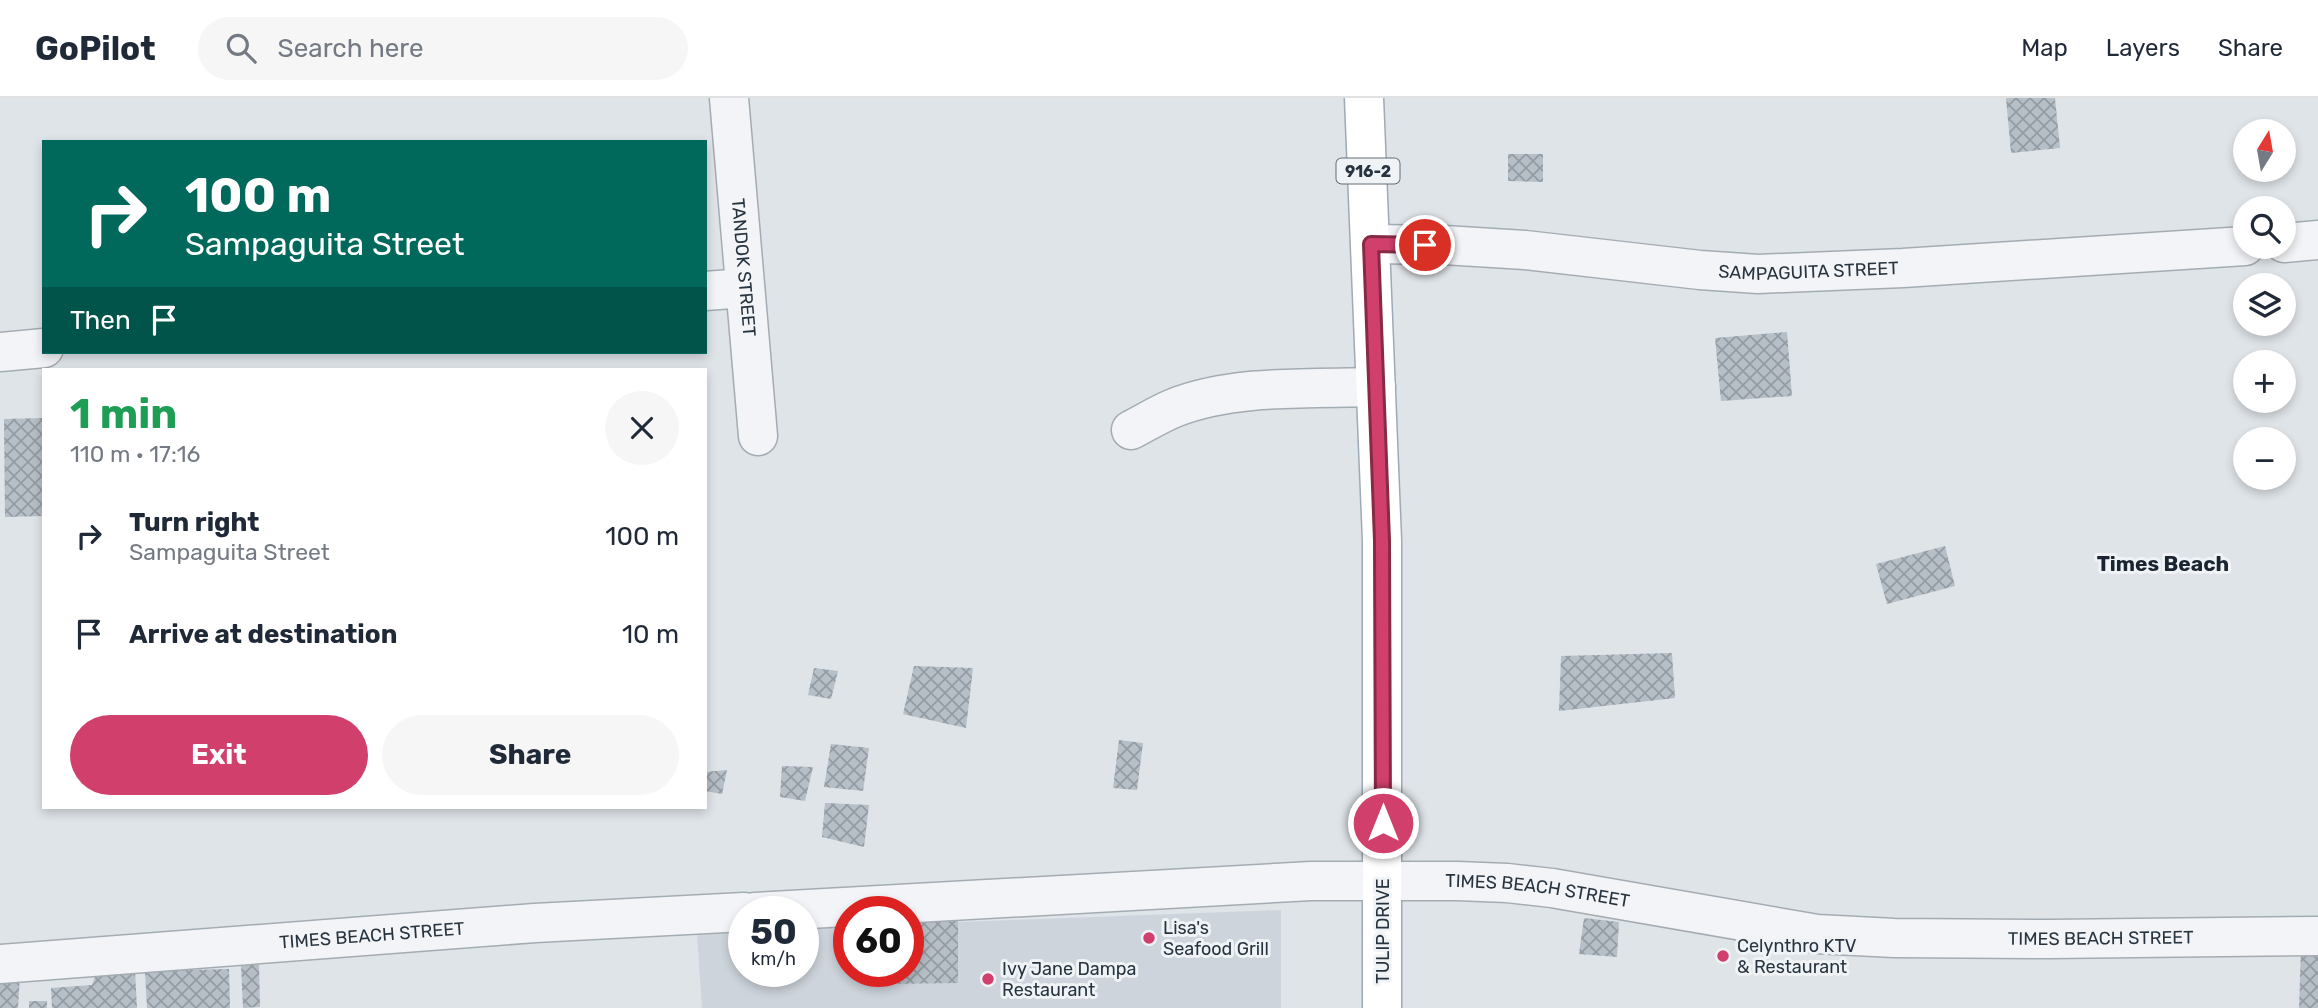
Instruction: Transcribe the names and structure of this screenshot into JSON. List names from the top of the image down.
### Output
{
  "streets": {
    "main road": ["916-2", "TULIP DRIVE"],
    "street": ["TANDOK STREET", "SAMPAGUITA STREET", "TIMES BEACH STREET"]
  },
  "crossings": [
    ["SAMPAGUITA STREET", "TULIP DRIVE"],
    ["TIMES BEACH STREET", "TULIP DRIVE"]
  ],
  "districts": ["Times Beach"],
  "places": ["Lisa's Seafood Grill", "Celynthro KTV & Restaurant", "Ivy Jane Dampa Restaurant"],
  "north": "top",
  "page": {
    "header": "GoPilot",
    "search": "Search here",
    "nav": ["Map", "Layers", "Share"],
    "map_buttons": ["+", "−"],
    "turn": ["100 m", "Sampaguita Street"],
    "then": "Then",
    "heading": ["1 min", "110 m · 17:16"],
    "list": [
      {
        "name": "Turn right",
        "note": "Sampaguita Street",
        "value": "100 m"
      },
      {
        "name": "Arrive at destination",
        "value": "10 m"
      }
    ],
    "buttons": ["Exit", "Share"],
    "speed": "50 km/h",
    "limit": "60"
  }
}
